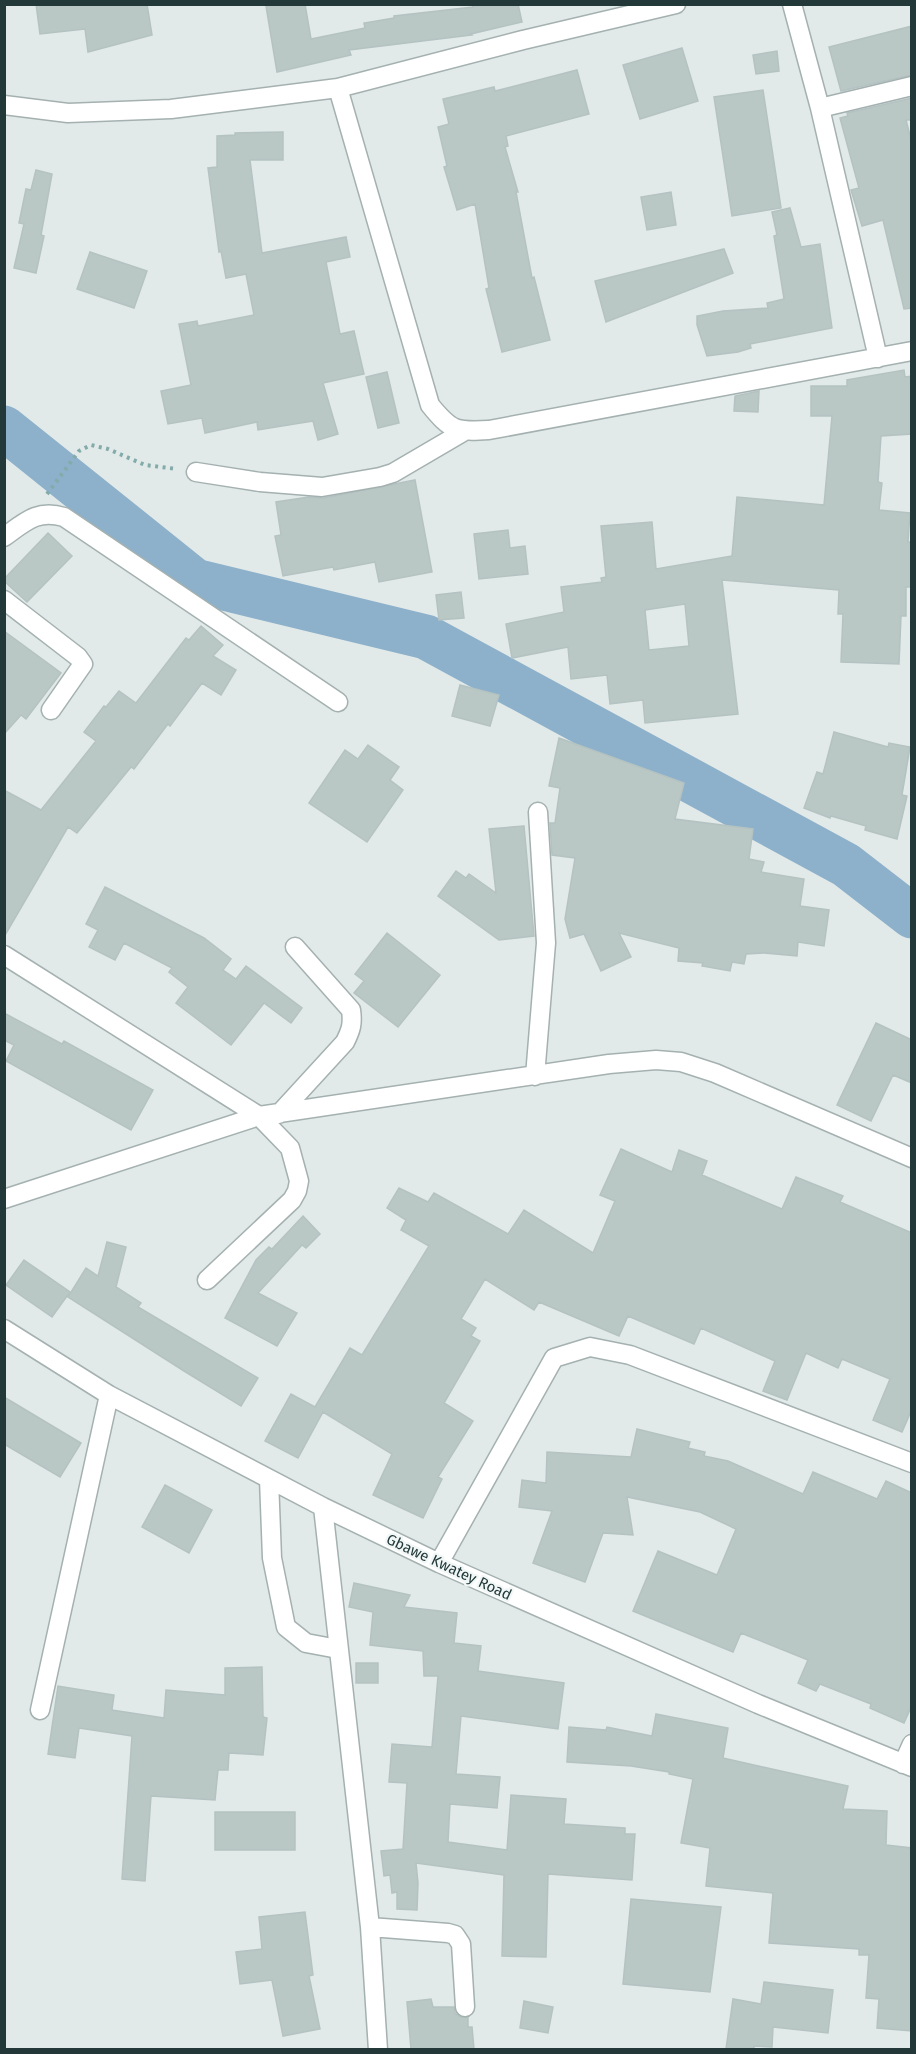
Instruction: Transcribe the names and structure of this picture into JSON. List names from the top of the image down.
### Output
{
  "streets": {
    "street": ["Gbawe Kwatey Road"]
  }
}
